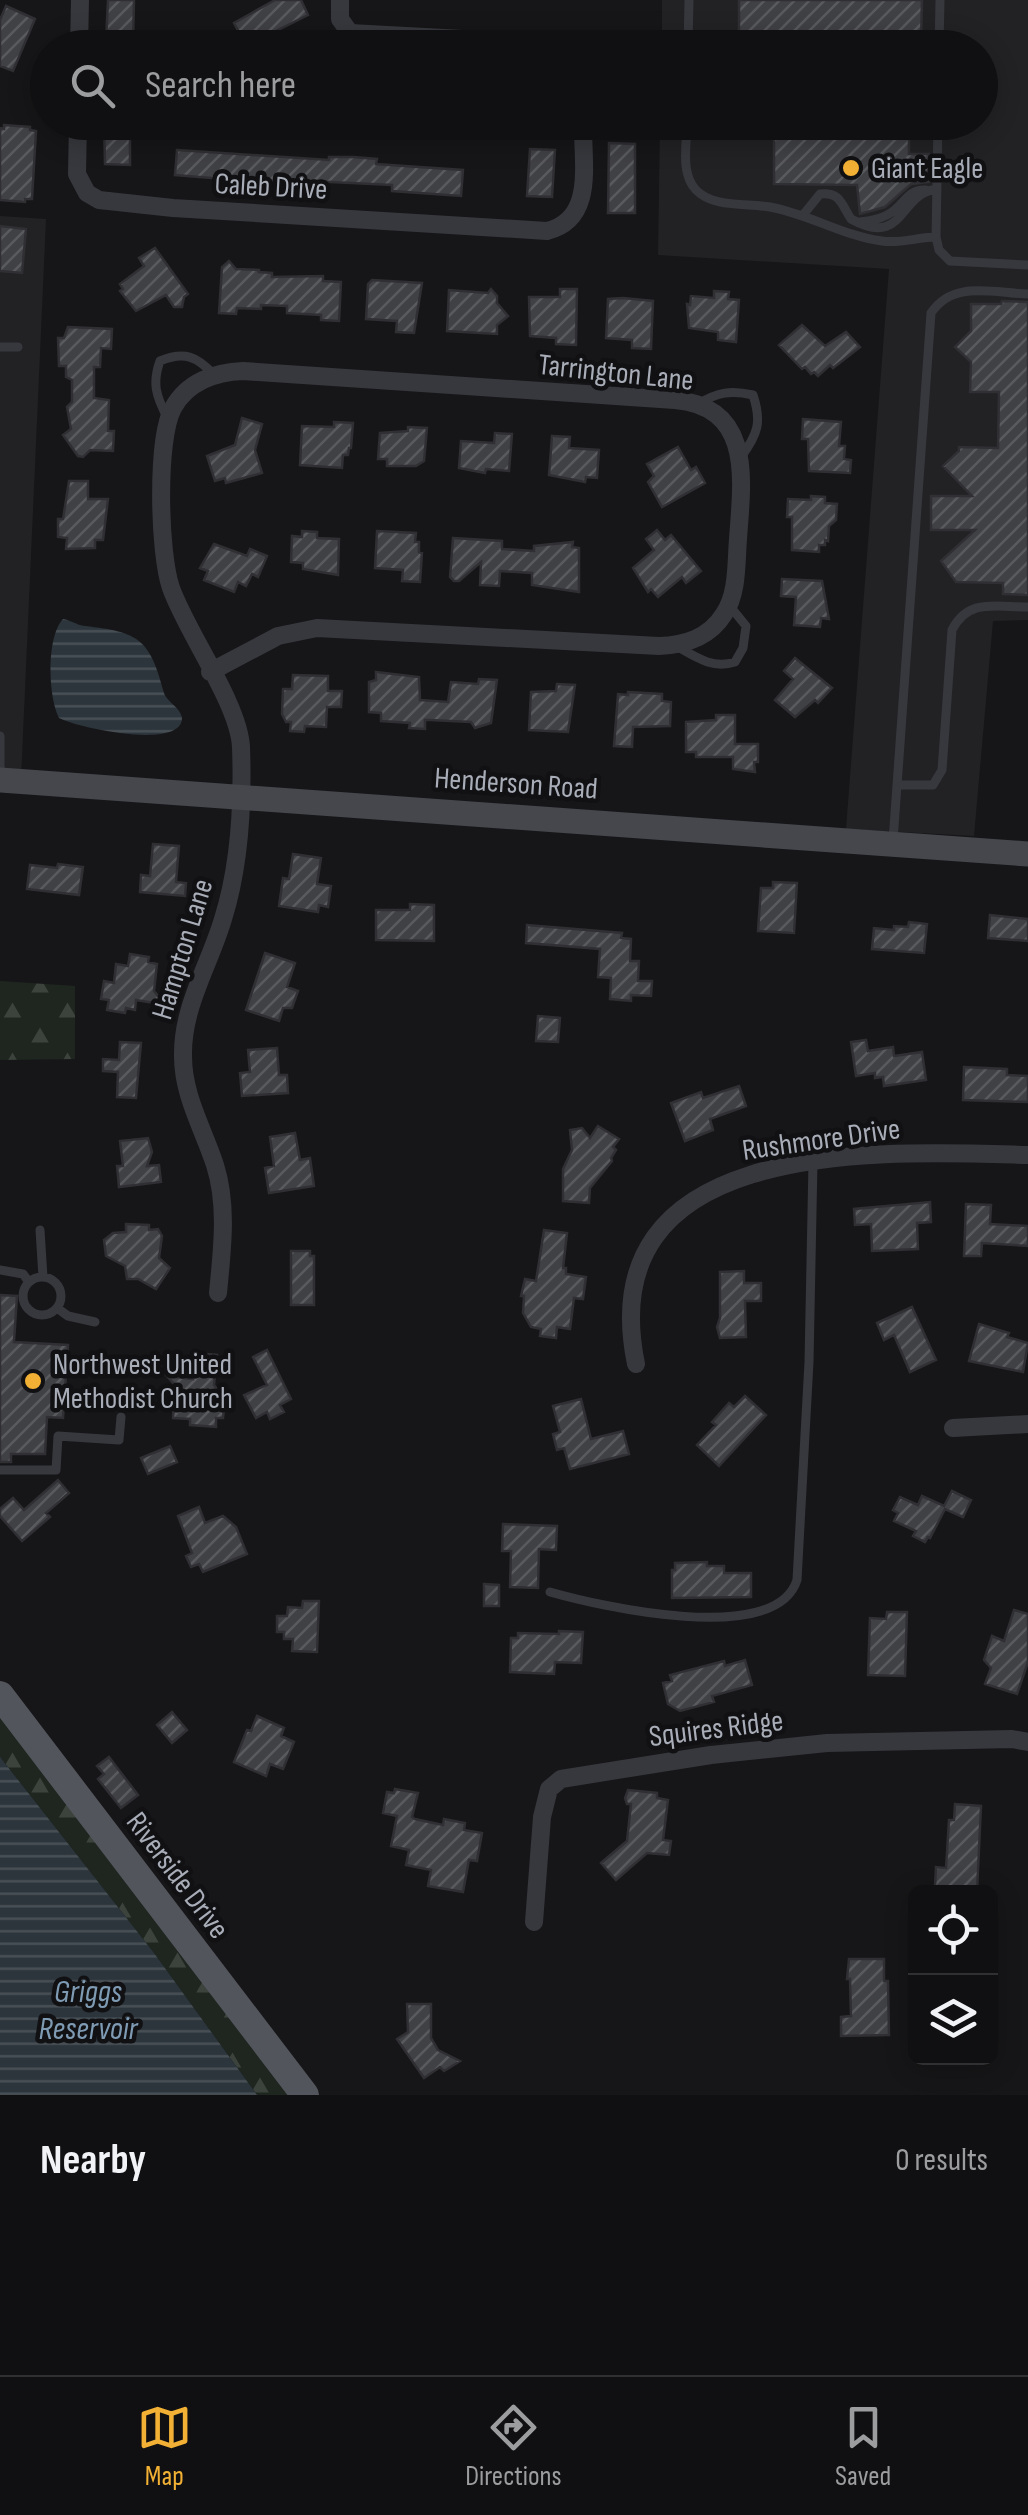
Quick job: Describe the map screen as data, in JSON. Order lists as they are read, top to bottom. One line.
{"streets":{"main road":["Henderson Road","Riverside Drive"],"street":["Caleb Drive","Tarrington Lane","Hampton Lane","Rushmore Drive","Squires Ridge"]},"crossings":[["Henderson Road","Hampton Lane"]],"water":["Griggs Reservoir"],"places":["Giant Eagle","Northwest United Methodist Church"],"page":{"search":"Search here","heading":["Nearby","0 results"],"nav":["Map","Directions","Saved"]}}
